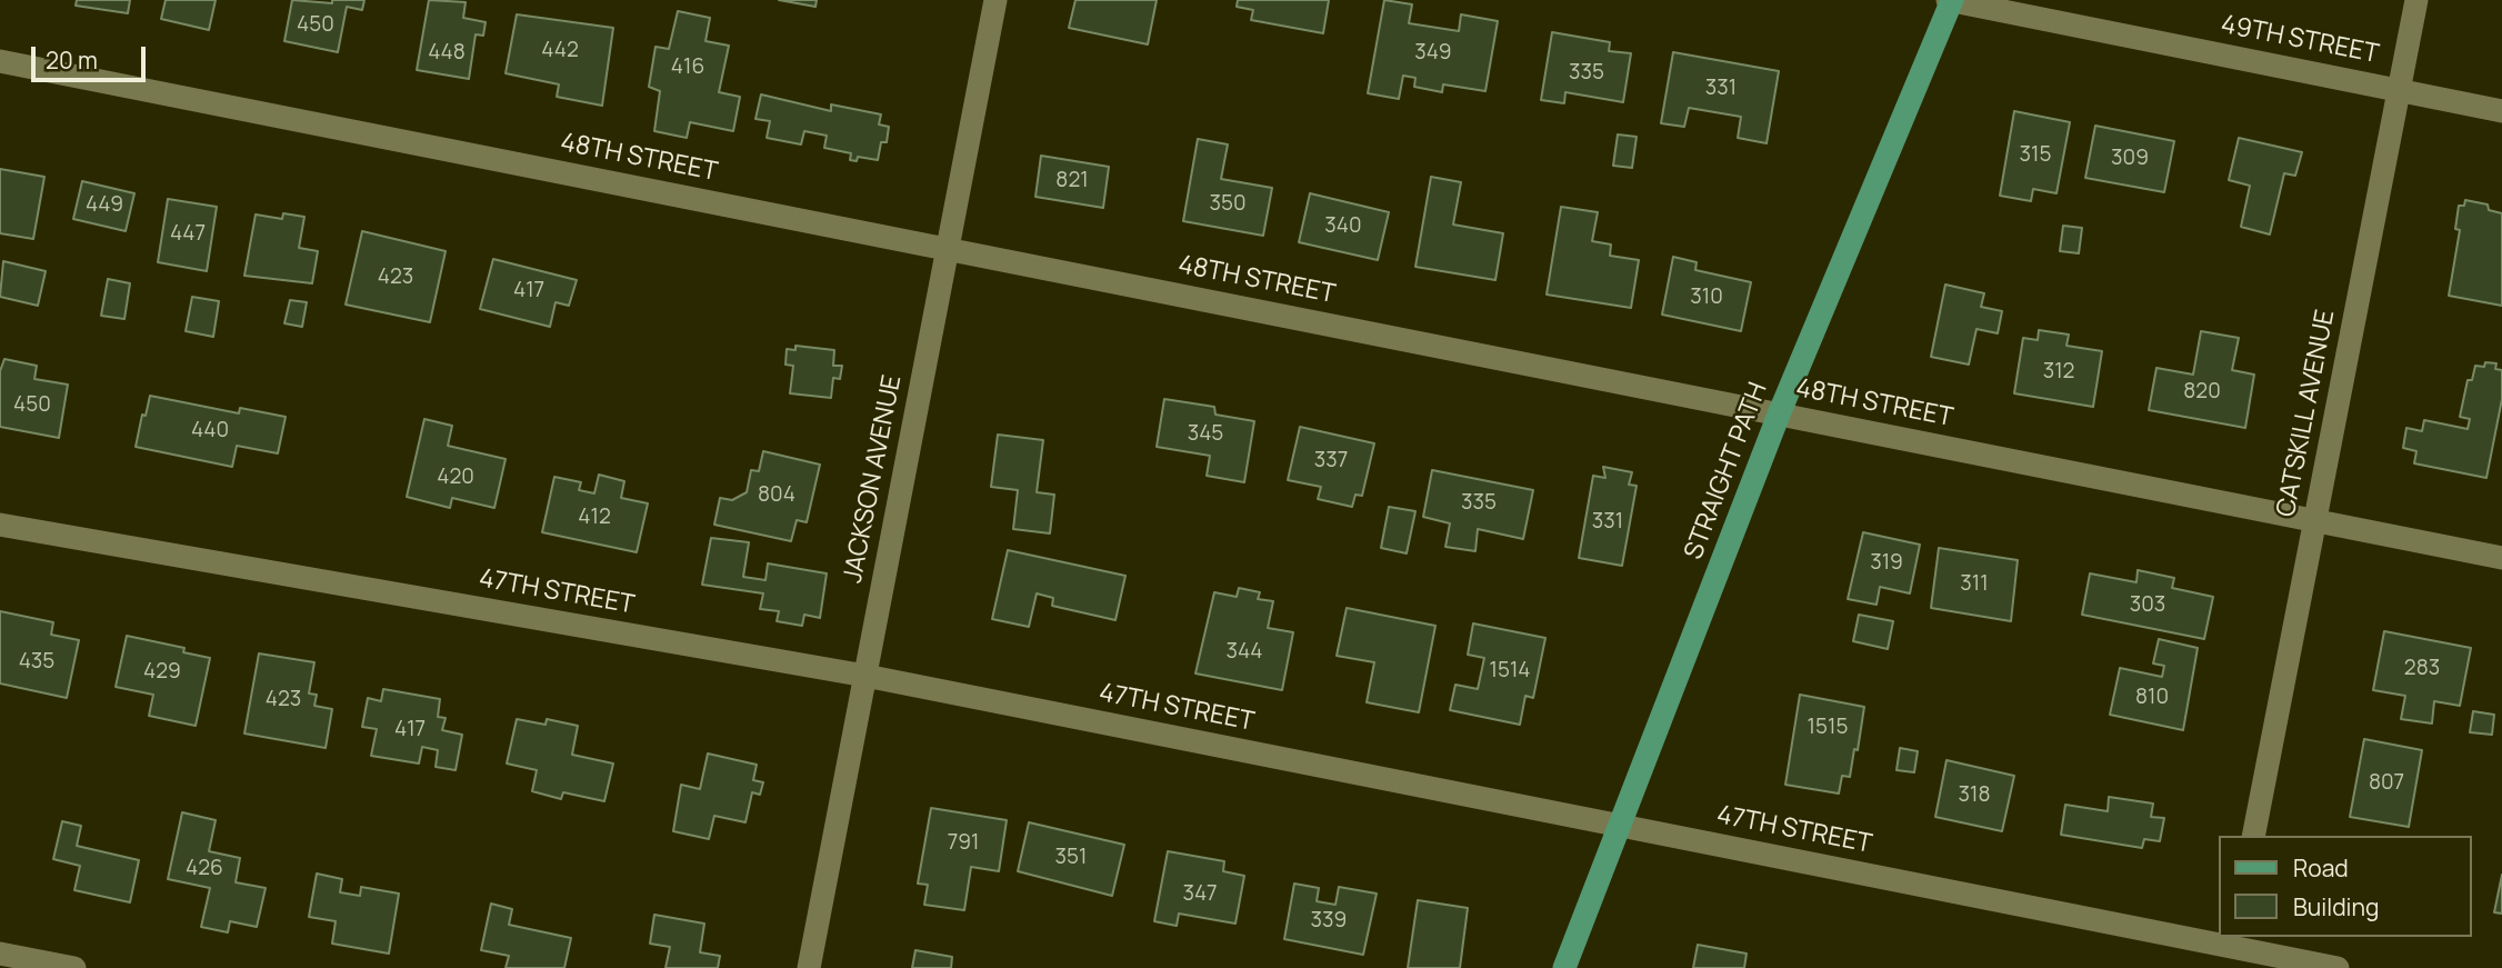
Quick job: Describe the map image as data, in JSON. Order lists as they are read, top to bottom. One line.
{"streets":{"main road":["STRAIGHT PATH"],"street":["49TH STREET","48TH STREET","CATSKILL AVENUE","JACKSON AVENUE","47TH STREET"]},"crossings":[["49TH STREET","CATSKILL AVENUE"],["49TH STREET","STRAIGHT PATH"],["48TH STREET","CATSKILL AVENUE"],["48TH STREET","STRAIGHT PATH"],["48TH STREET","JACKSON AVENUE"],["STRAIGHT PATH","47TH STREET"],["JACKSON AVENUE","47TH STREET"]],"house_numbers":["450","442","448","349","416","335","331","315","309","821","350","449","340","447","423","417","310","312","820","450","440","345","337","420","804","335","412","331","319","311","303","344","435","283","1514","429","810","423","1515","417","807","318","791","351","426","347","339"],"legend":["Road","Building"],"scale_bar":"20 m"}
